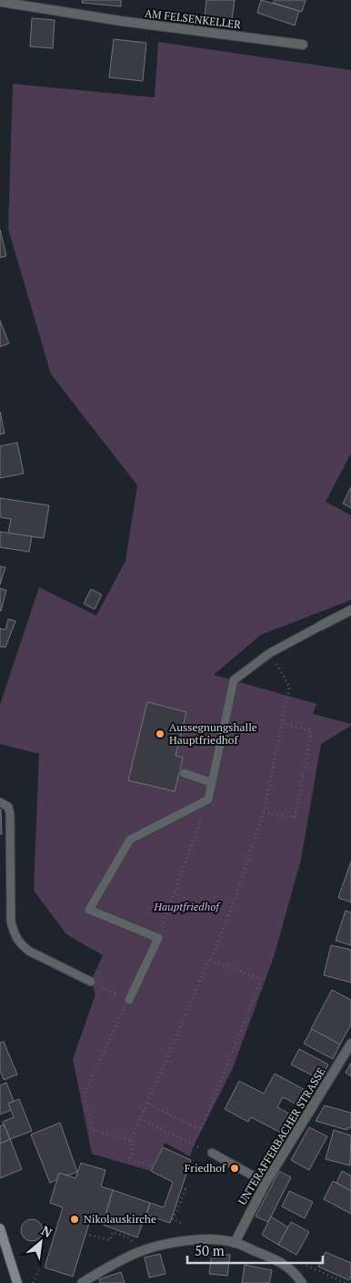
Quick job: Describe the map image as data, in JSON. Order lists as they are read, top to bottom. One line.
{"streets":{"street":["AM FELSENKELLER","UNTERAFFERBACHER STRASSE"]},"parks":["Hauptfriedhof"],"places":["Aussegnungshalle Hauptfriedhof","Friedhof","Nikolauskirche"],"scale_bar":"50 m","north":"top right"}
